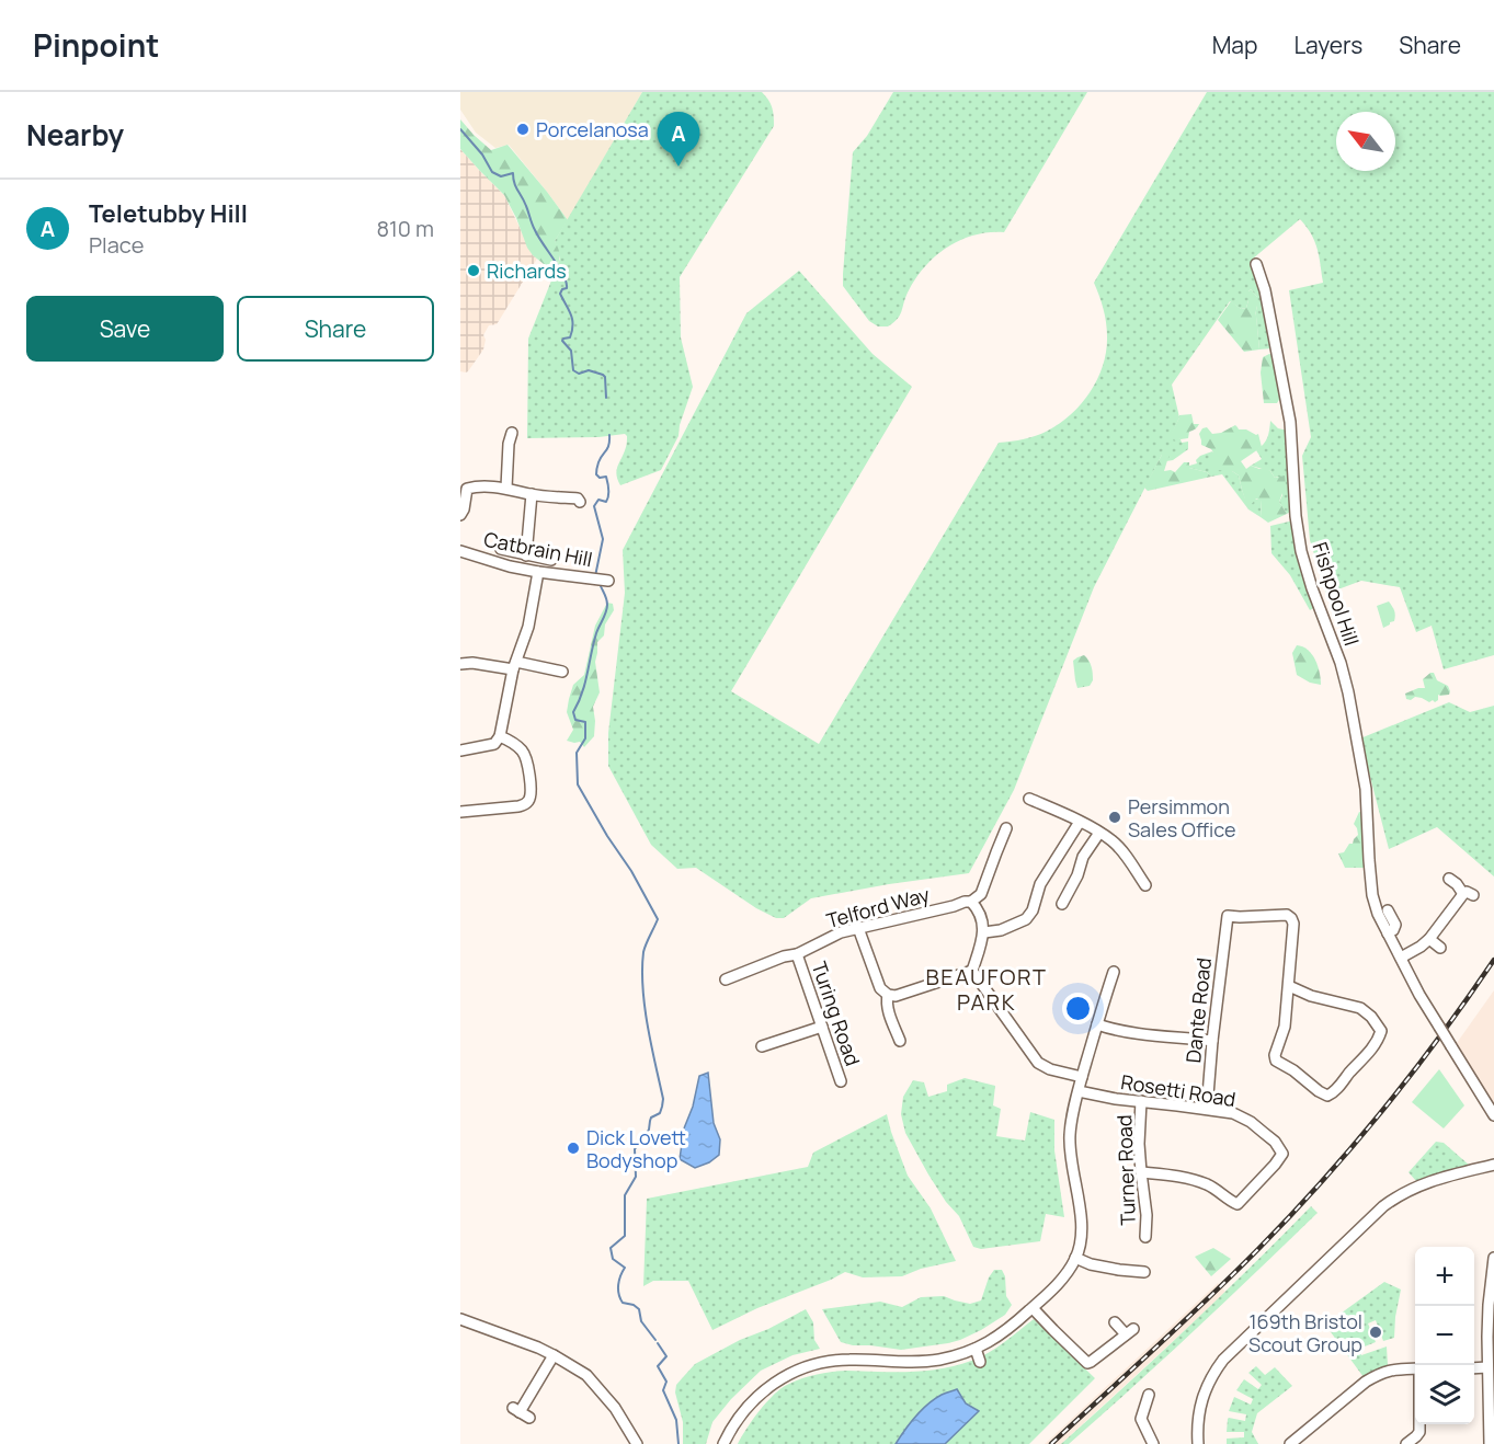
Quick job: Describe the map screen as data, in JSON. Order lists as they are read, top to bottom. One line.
{"streets":{"street":["Catbrain Hill","Fishpool Hill","Telford Way","Dante Road","Turing Road","Rosetti Road","Turner Road"]},"crossings":[["Telford Way","Turing Road"],["Dante Road","Rosetti Road"],["Rosetti Road","Turner Road"]],"districts":["BEAUFORT PARK"],"places":["Porcelanosa","Richards","Persimmon Sales Office","Dick Lovett Bodyshop","169th Bristol Scout Group"],"north":"top left","page":{"header":"Pinpoint","nav":["Map","Layers","Share"],"heading":"Nearby","pins":"A","list":[{"mark":"A","name":"Teletubby Hill","note":"Place","value":"810 m"}],"buttons":["Save","Share"],"map_buttons":["+","−"]}}
